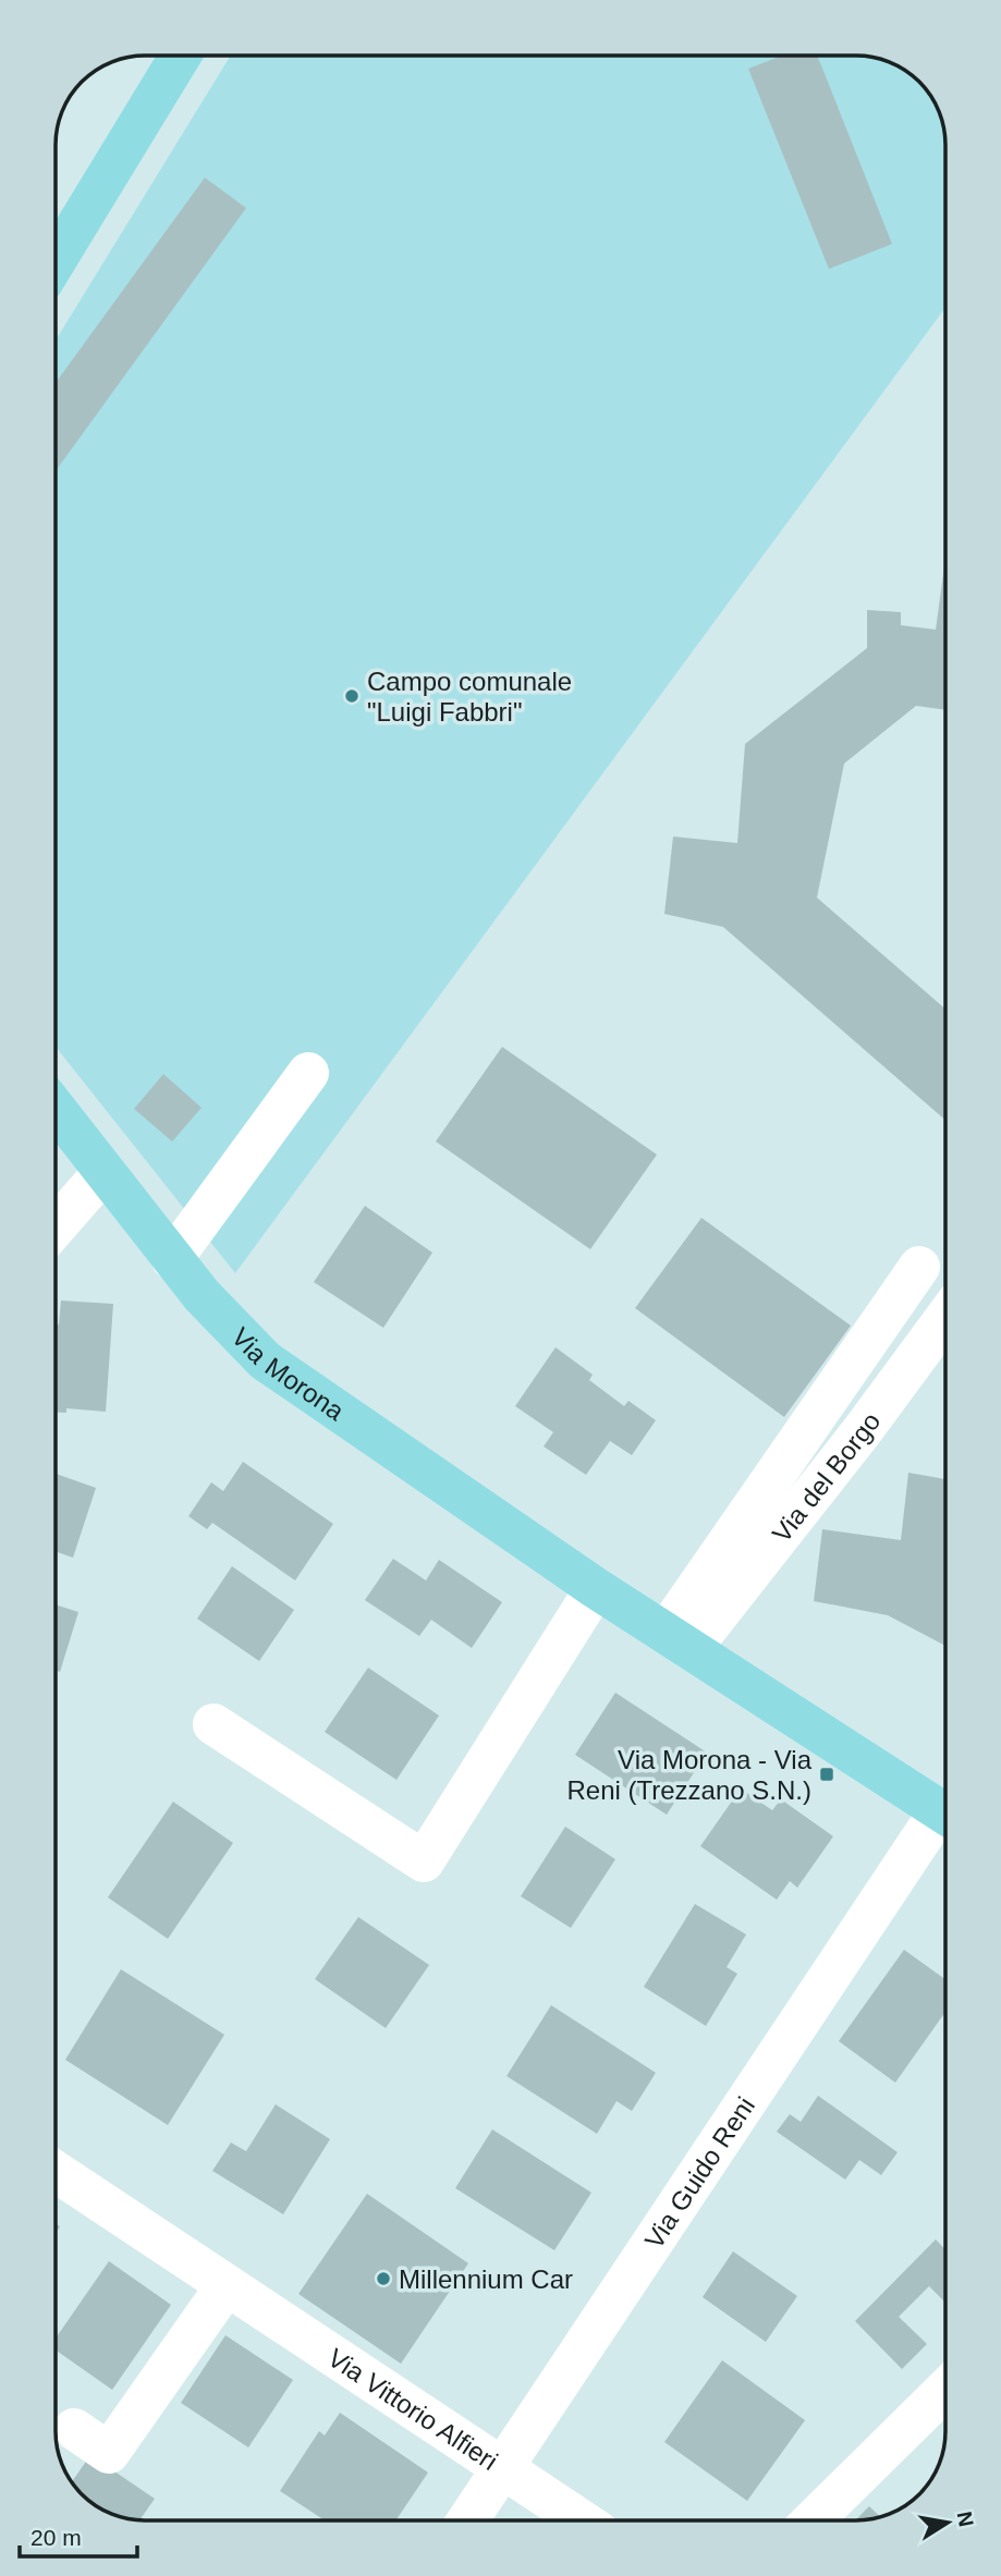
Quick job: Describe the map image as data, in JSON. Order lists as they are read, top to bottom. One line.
{"streets":{"main road":["Via Morona"],"street":["Via del Borgo","Via Guido Reni","Via Vittorio Alfieri"]},"crossings":[["Via Morona","Via del Borgo"],["Via Guido Reni","Via Vittorio Alfieri"]],"places":{"other":["Campo comunale \"Luigi Fabbri\"","Millennium Car"],"transit":["Via Morona - Via Reni (Trezzano S.N.)"]},"scale_bar":"20 m","north":"right"}
